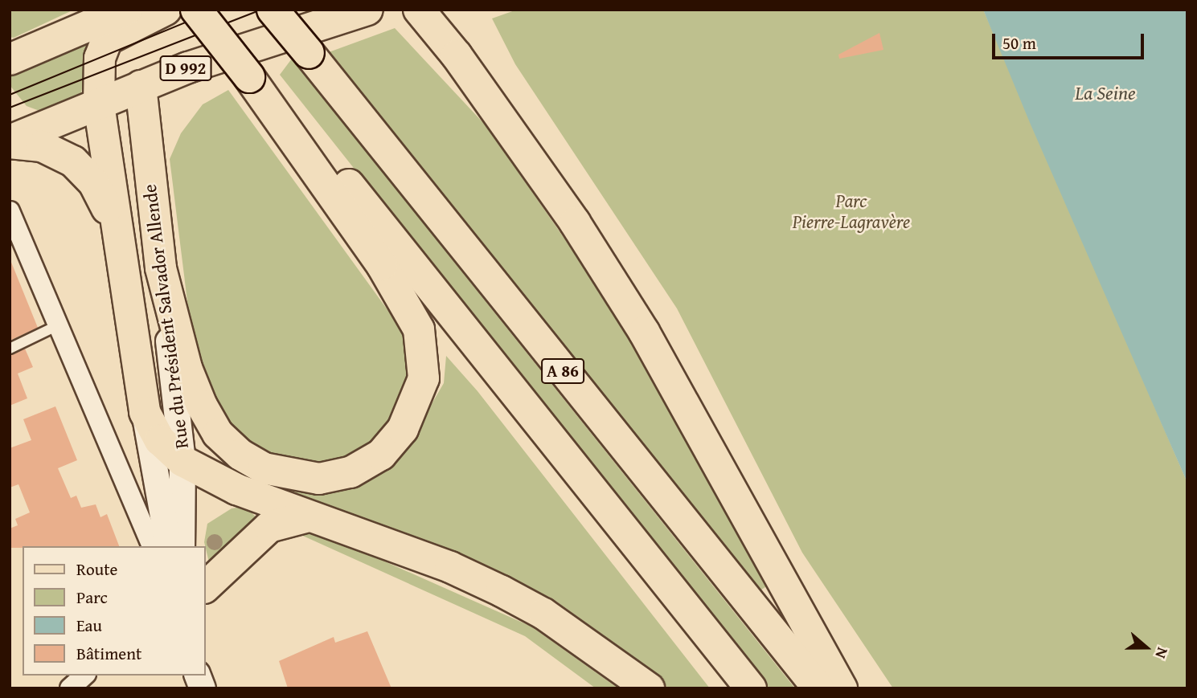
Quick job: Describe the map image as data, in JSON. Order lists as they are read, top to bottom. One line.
{"streets":{"main road":["D 992","Rue du Président Salvador Allende","A 86"]},"crossings":[["D 992","Rue du Président Salvador Allende"]],"water":["La Seine"],"parks":["Parc Pierre-Lagravère"],"legend":["Route","Parc","Eau","Bâtiment"],"scale_bar":"50 m","north":"right"}
